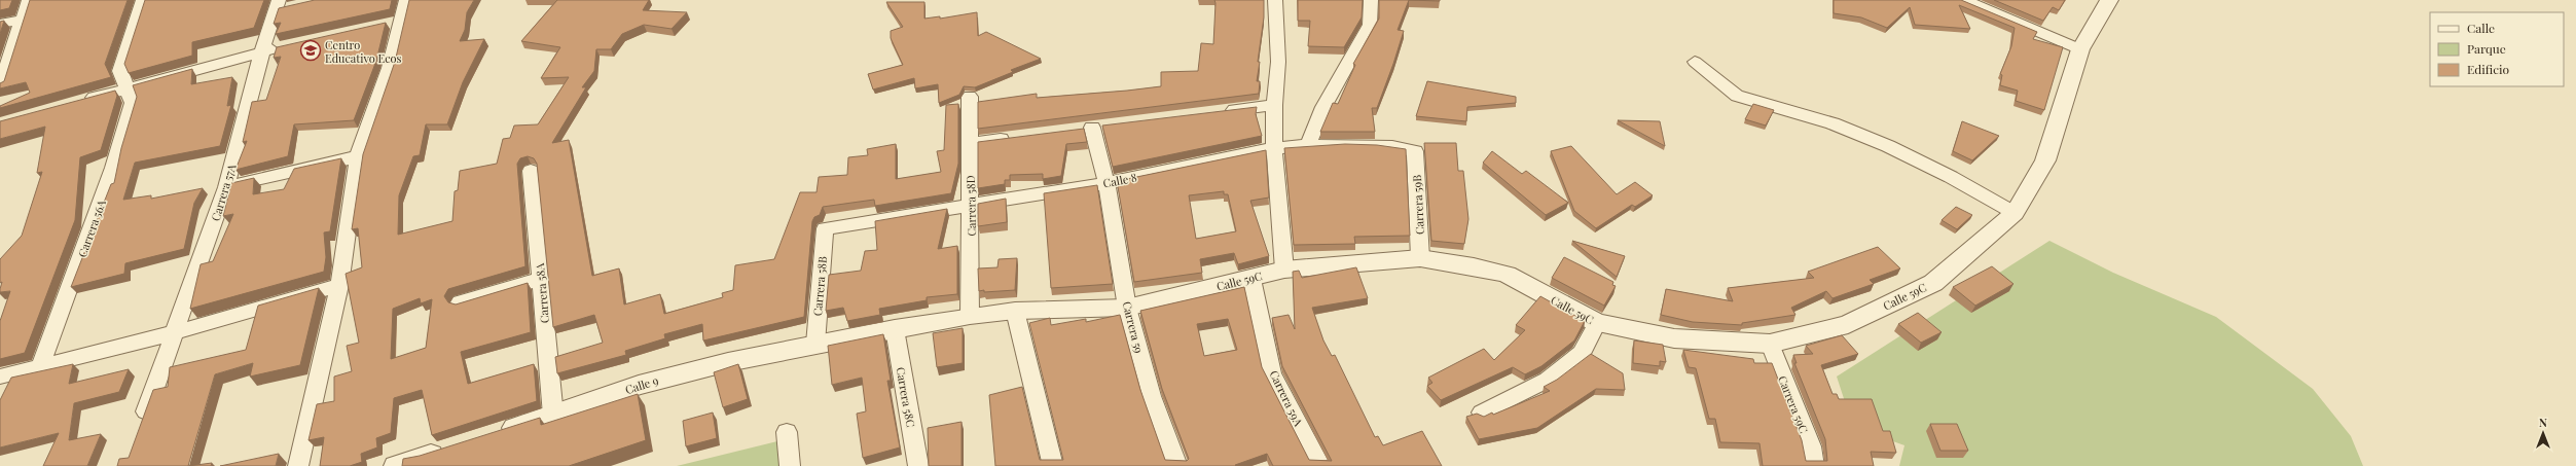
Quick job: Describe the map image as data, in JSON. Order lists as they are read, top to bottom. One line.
{"streets":{"street":["Calle 8","Carrera 57A","Carrera 59B","Carrera 58D","Carrera 56A","Calle 59C","Carrera 58B","Carrera 58A","Carrera 59","Calle 9","Carrera 58C","Carrera 59A","Carrera 59C"]},"crossings":[["Calle 8","Carrera 59B"],["Calle 8","Carrera 58D"],["Calle 8","Carrera 58B"],["Calle 8","Carrera 59"],["Carrera 59B","Calle 59C"],["Carrera 58D","Calle 59C"],["Calle 59C","Carrera 59"],["Calle 59C","Calle 9"],["Calle 59C","Carrera 58C"],["Calle 59C","Carrera 59A"],["Calle 59C","Carrera 59C"],["Carrera 58B","Calle 9"],["Carrera 58A","Calle 9"],["Calle 9","Carrera 58C"]],"places":{"school or university":["Centro Educativo Ecos"]},"legend":["Calle","Parque","Edificio"],"north":"top"}
